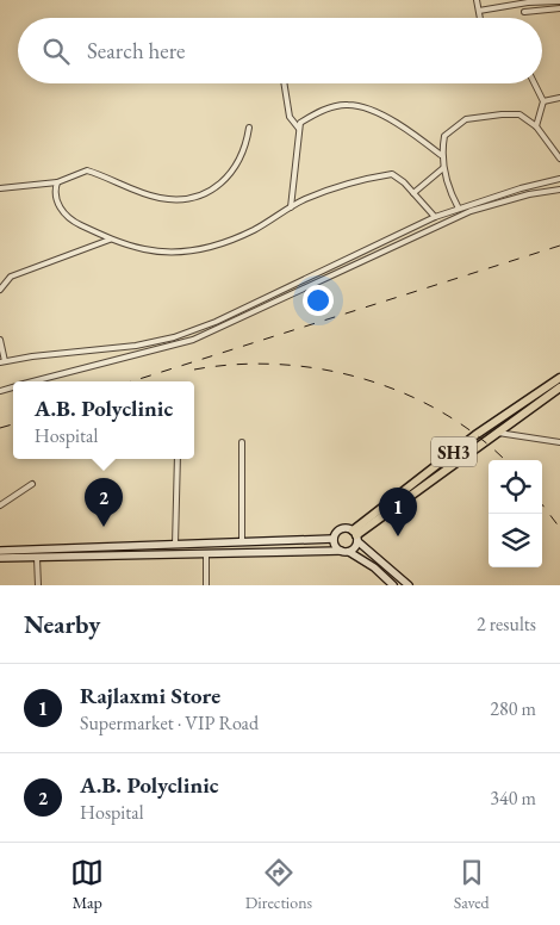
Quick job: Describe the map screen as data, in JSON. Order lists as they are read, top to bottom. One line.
{"streets":{"main road":["SH3"]},"page":{"search":"Search here","popup":["A.B. Polyclinic","Hospital"],"pins":["2","1"],"heading":["Nearby","2 results"],"list":[{"mark":"1","name":"Rajlaxmi Store","note":"Supermarket · VIP Road","value":"280 m"},{"mark":"2","name":"A.B. Polyclinic","note":"Hospital","value":"340 m"}],"nav":["Map","Directions","Saved"]}}
